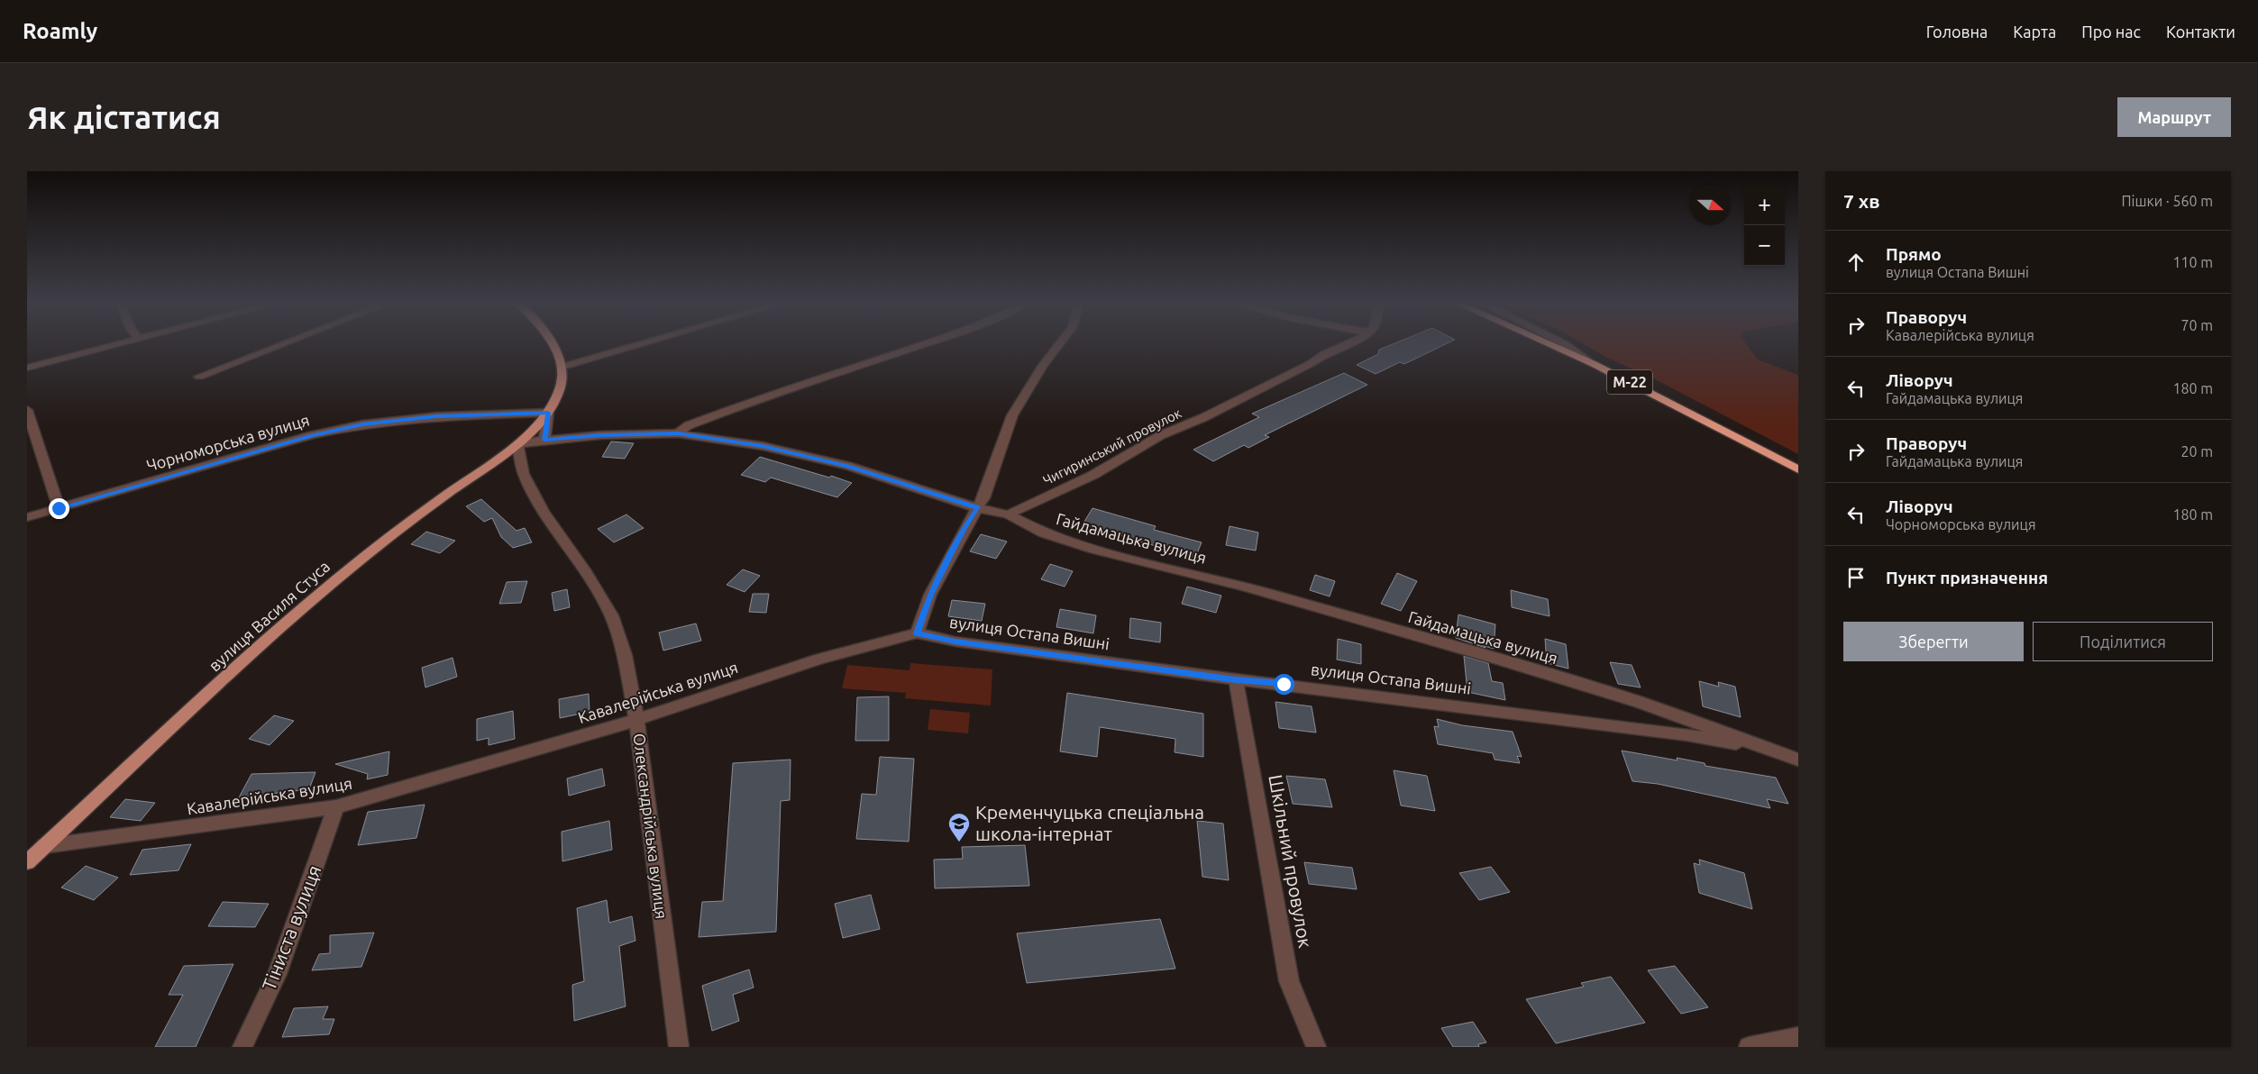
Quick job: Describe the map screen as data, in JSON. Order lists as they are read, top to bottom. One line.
{"streets":{"highway":["М-22"],"main road":["вулиця Василя Стуса"],"street":["Чорноморська вулиця","Чигиринський провулок","Гайдамацька вулиця","вулиця Остапа Вишні","Кавалерійська вулиця","Олександрійська вулиця","Шкільний провулок","Тіниста вулиця"]},"crossings":[["Чорноморська вулиця","вулиця Василя Стуса"],["Чигиринський провулок","Гайдамацька вулиця"],["Гайдамацька вулиця","вулиця Василя Стуса"],["Гайдамацька вулиця","вулиця Остапа Вишні"],["Гайдамацька вулиця","Олександрійська вулиця"],["вулиця Василя Стуса","Кавалерійська вулиця"],["вулиця Василя Стуса","Олександрійська вулиця"],["вулиця Остапа Вишні","Кавалерійська вулиця"],["вулиця Остапа Вишні","Шкільний провулок"],["Кавалерійська вулиця","Олександрійська вулиця"],["Кавалерійська вулиця","Тіниста вулиця"]],"places":{"school or university":["Кременчуцька спеціальна школа-інтернат"]},"north":"right","page":{"header":"Roamly","nav":["Головна","Карта","Про нас","Контакти"],"buttons":["Маршрут",["Зберегти","Поділитися"]],"title":"Як дістатися","heading":["7 хв","Пішки · 560 m"],"map_buttons":["+","−"],"list":[["Прямо","вулиця Остапа Вишні","110 m"],["Праворуч","Кавалерійська вулиця","70 m"],["Ліворуч","Гайдамацька вулиця","180 m"],["Праворуч","Гайдамацька вулиця","20 m"],["Ліворуч","Чорноморська вулиця","180 m"],"Пункт призначення"]}}
